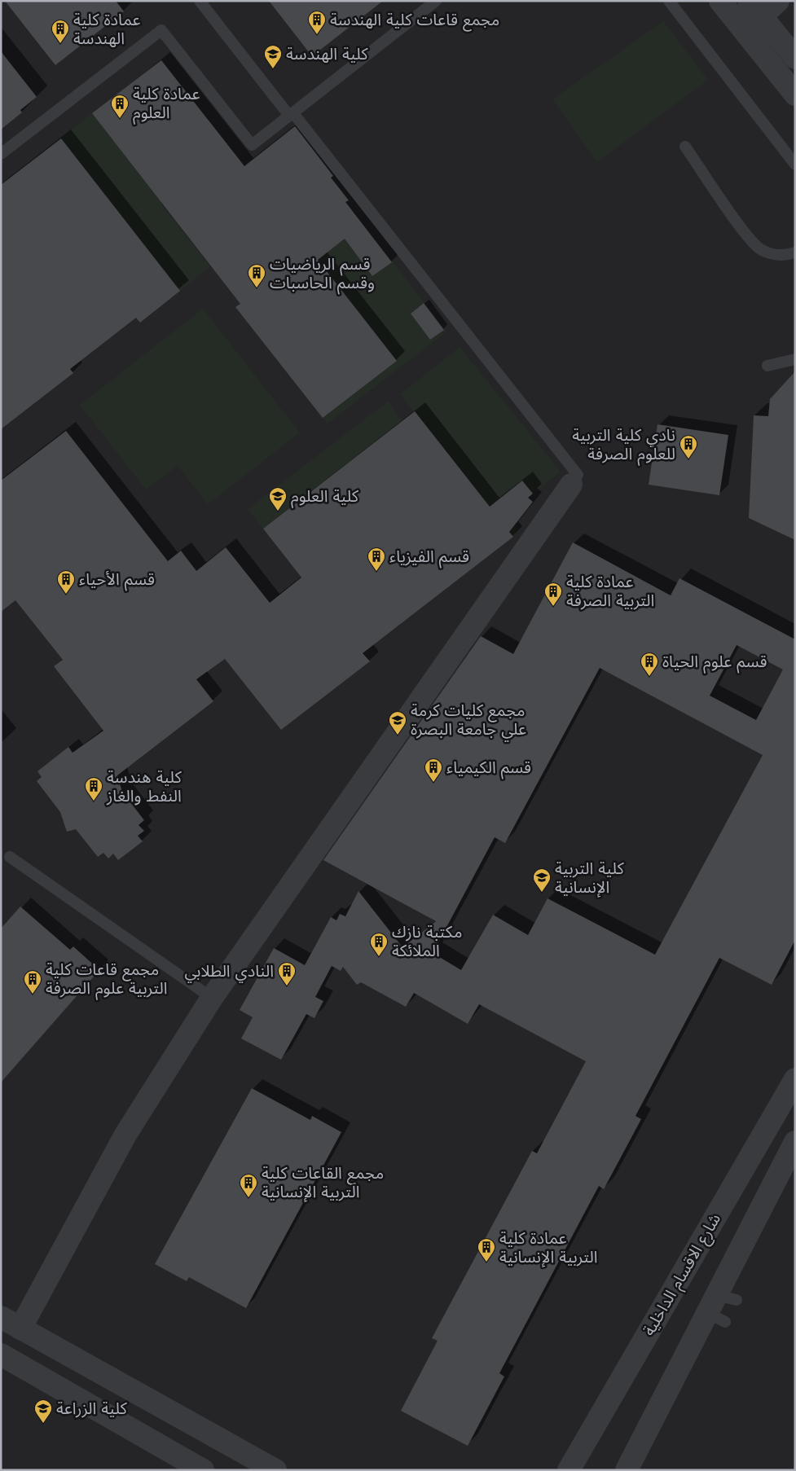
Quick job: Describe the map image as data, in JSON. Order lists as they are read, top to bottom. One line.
{"streets":{"street":["شارع الاقسام الداخلية"]},"places":{"building":["مجمع قاعات كلية الهندسة","عمادة كلية الهندسة","عمادة كلية العلوم","قسم الرياضيات وقسم الحاسبات","نادي كلية التربية للعلوم الصرفة","قسم الفيزياء","قسم الأحياء","عمادة كلية التربية الصرفة","قسم علوم الحياة","قسم الكيمياء","كلية هندسة النفط والغاز","مكتبة نازك الملائكة","النادي الطلابي","مجمع قاعات كلية التربية علوم الصرفة","مجمع القاعات كلية التربية الإنسانية","عمادة كلية التربية الإنسانية"],"school or university":["كلية الهندسة","كلية العلوم","مجمع كليات كرمة علي جامعة البصرة","كلية التربية الإنسانية","كلية الزراعة"]}}
